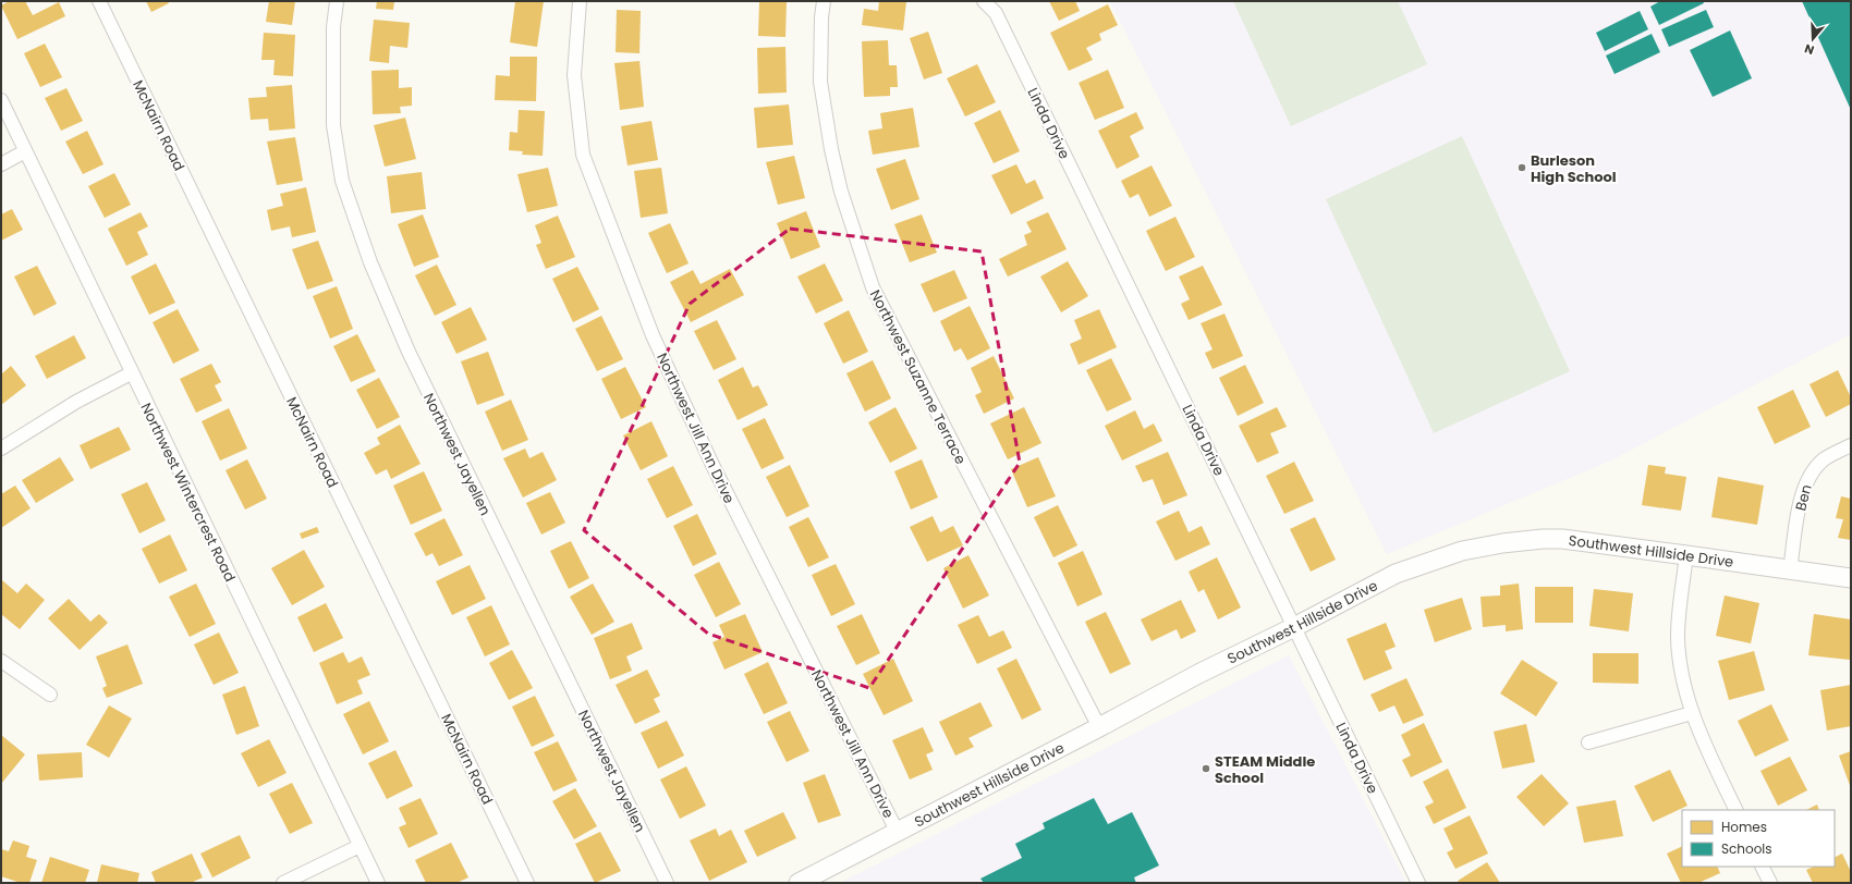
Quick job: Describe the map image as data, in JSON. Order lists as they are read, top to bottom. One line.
{"streets":{"street":["Linda Drive","McNairn Road","Northwest Suzanne Terrace","Northwest Jill Ann Drive","Northwest Jayellen","Northwest Wintercrest Road","Ben","Southwest Hillside Drive"]},"crossings":[["Linda Drive","Southwest Hillside Drive"],["Northwest Suzanne Terrace","Southwest Hillside Drive"],["Northwest Jill Ann Drive","Southwest Hillside Drive"],["Ben","Southwest Hillside Drive"]],"places":["Burleson High School","STEAM Middle School"],"legend":["Homes","Schools"],"north":"bottom"}
